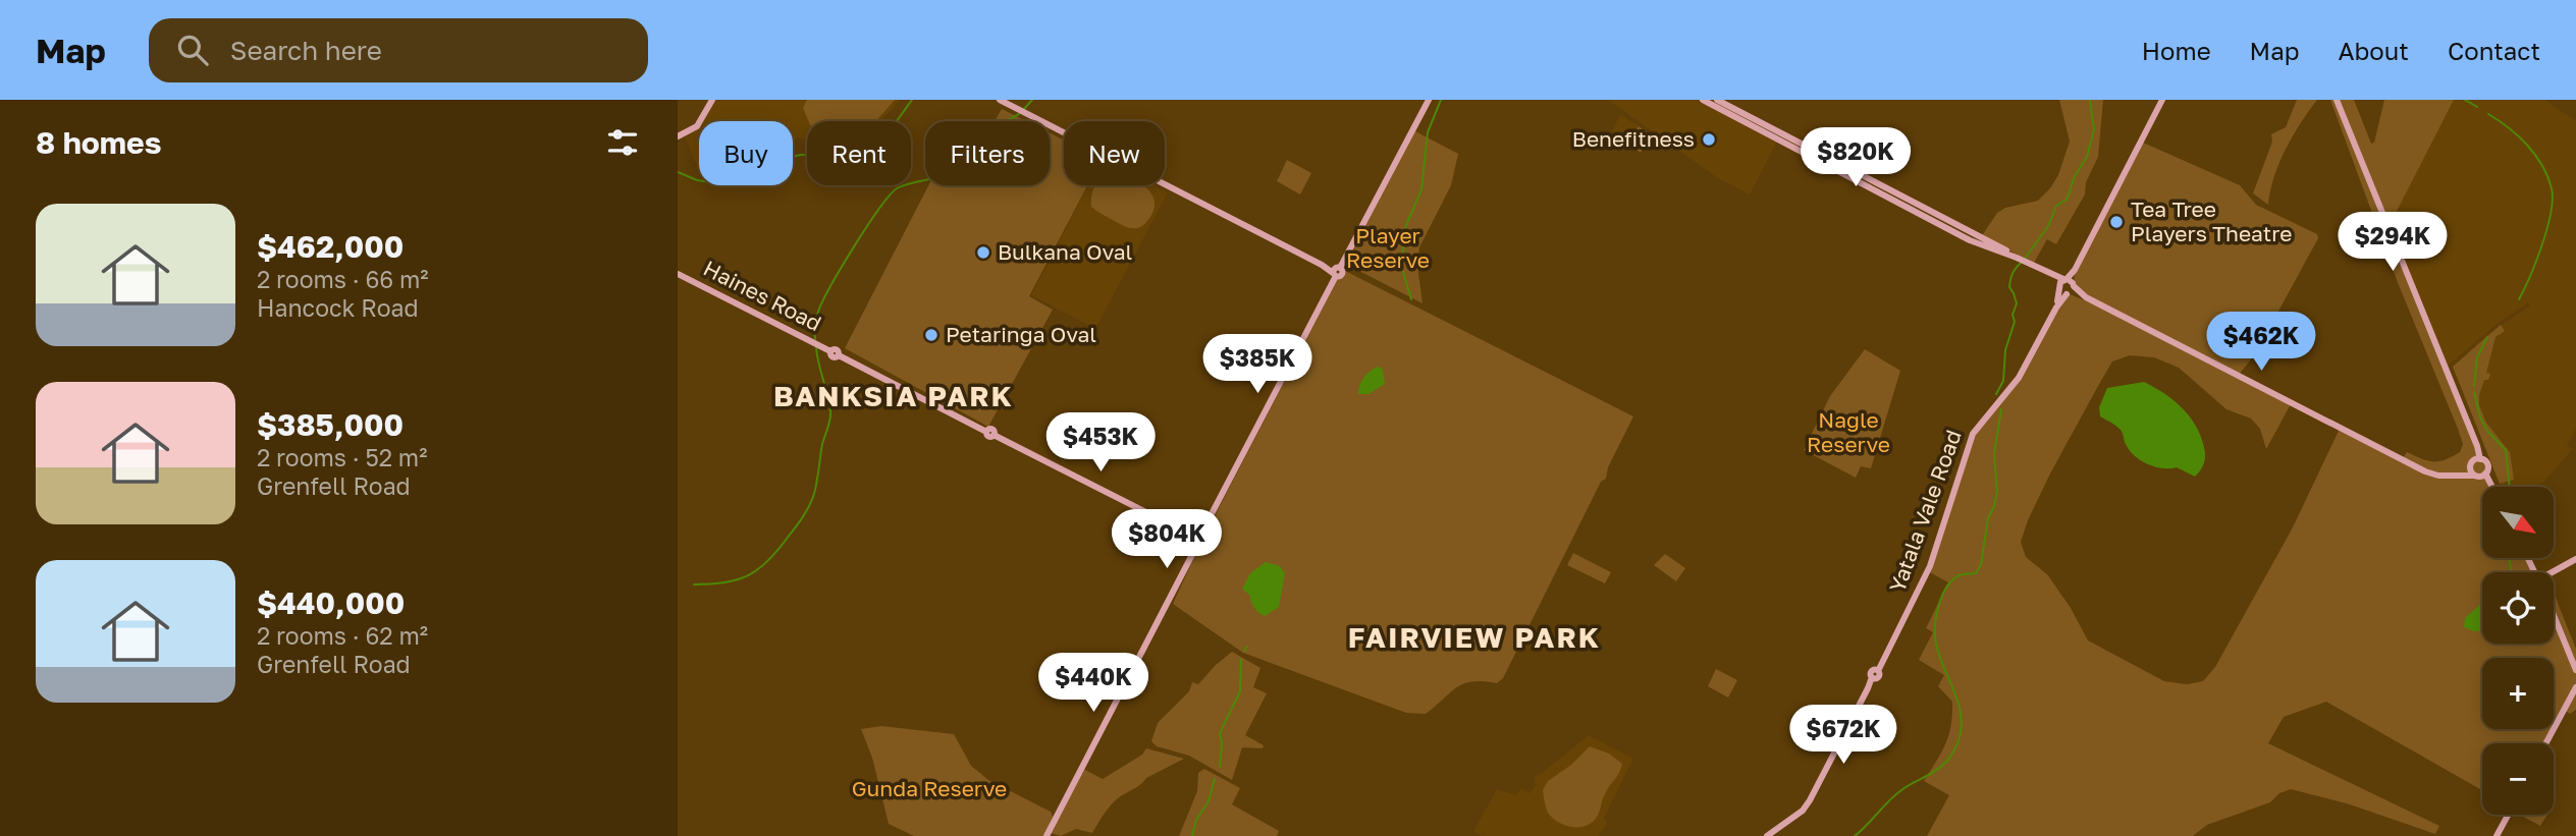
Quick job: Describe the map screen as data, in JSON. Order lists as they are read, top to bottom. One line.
{"streets":{"main road":["Haines Road","Yatala Vale Road"]},"districts":["BANKSIA PARK","FAIRVIEW PARK"],"parks":["Player Reserve","Nagle Reserve","Gunda Reserve"],"places":["Benefitness","Tea Tree Players Theatre","Bulkana Oval","Petaringa Oval"],"north":"bottom right","page":{"header":"Map","search":"Search here","nav":["Home","Map","About","Contact"],"heading":"8 homes","chip":["Buy","Rent","Filters","New"],"price":["$820K","$294K","$462K","$385K","$453K","$804K","$440K","$672K"],"list":[{"name":"$462,000","note":"2 rooms · 66 m² · Hancock Road"},{"name":"$385,000","note":"2 rooms · 52 m² · Grenfell Road"},{"name":"$440,000","note":"2 rooms · 62 m² · Grenfell Road"}],"map_buttons":["+","−"]}}
